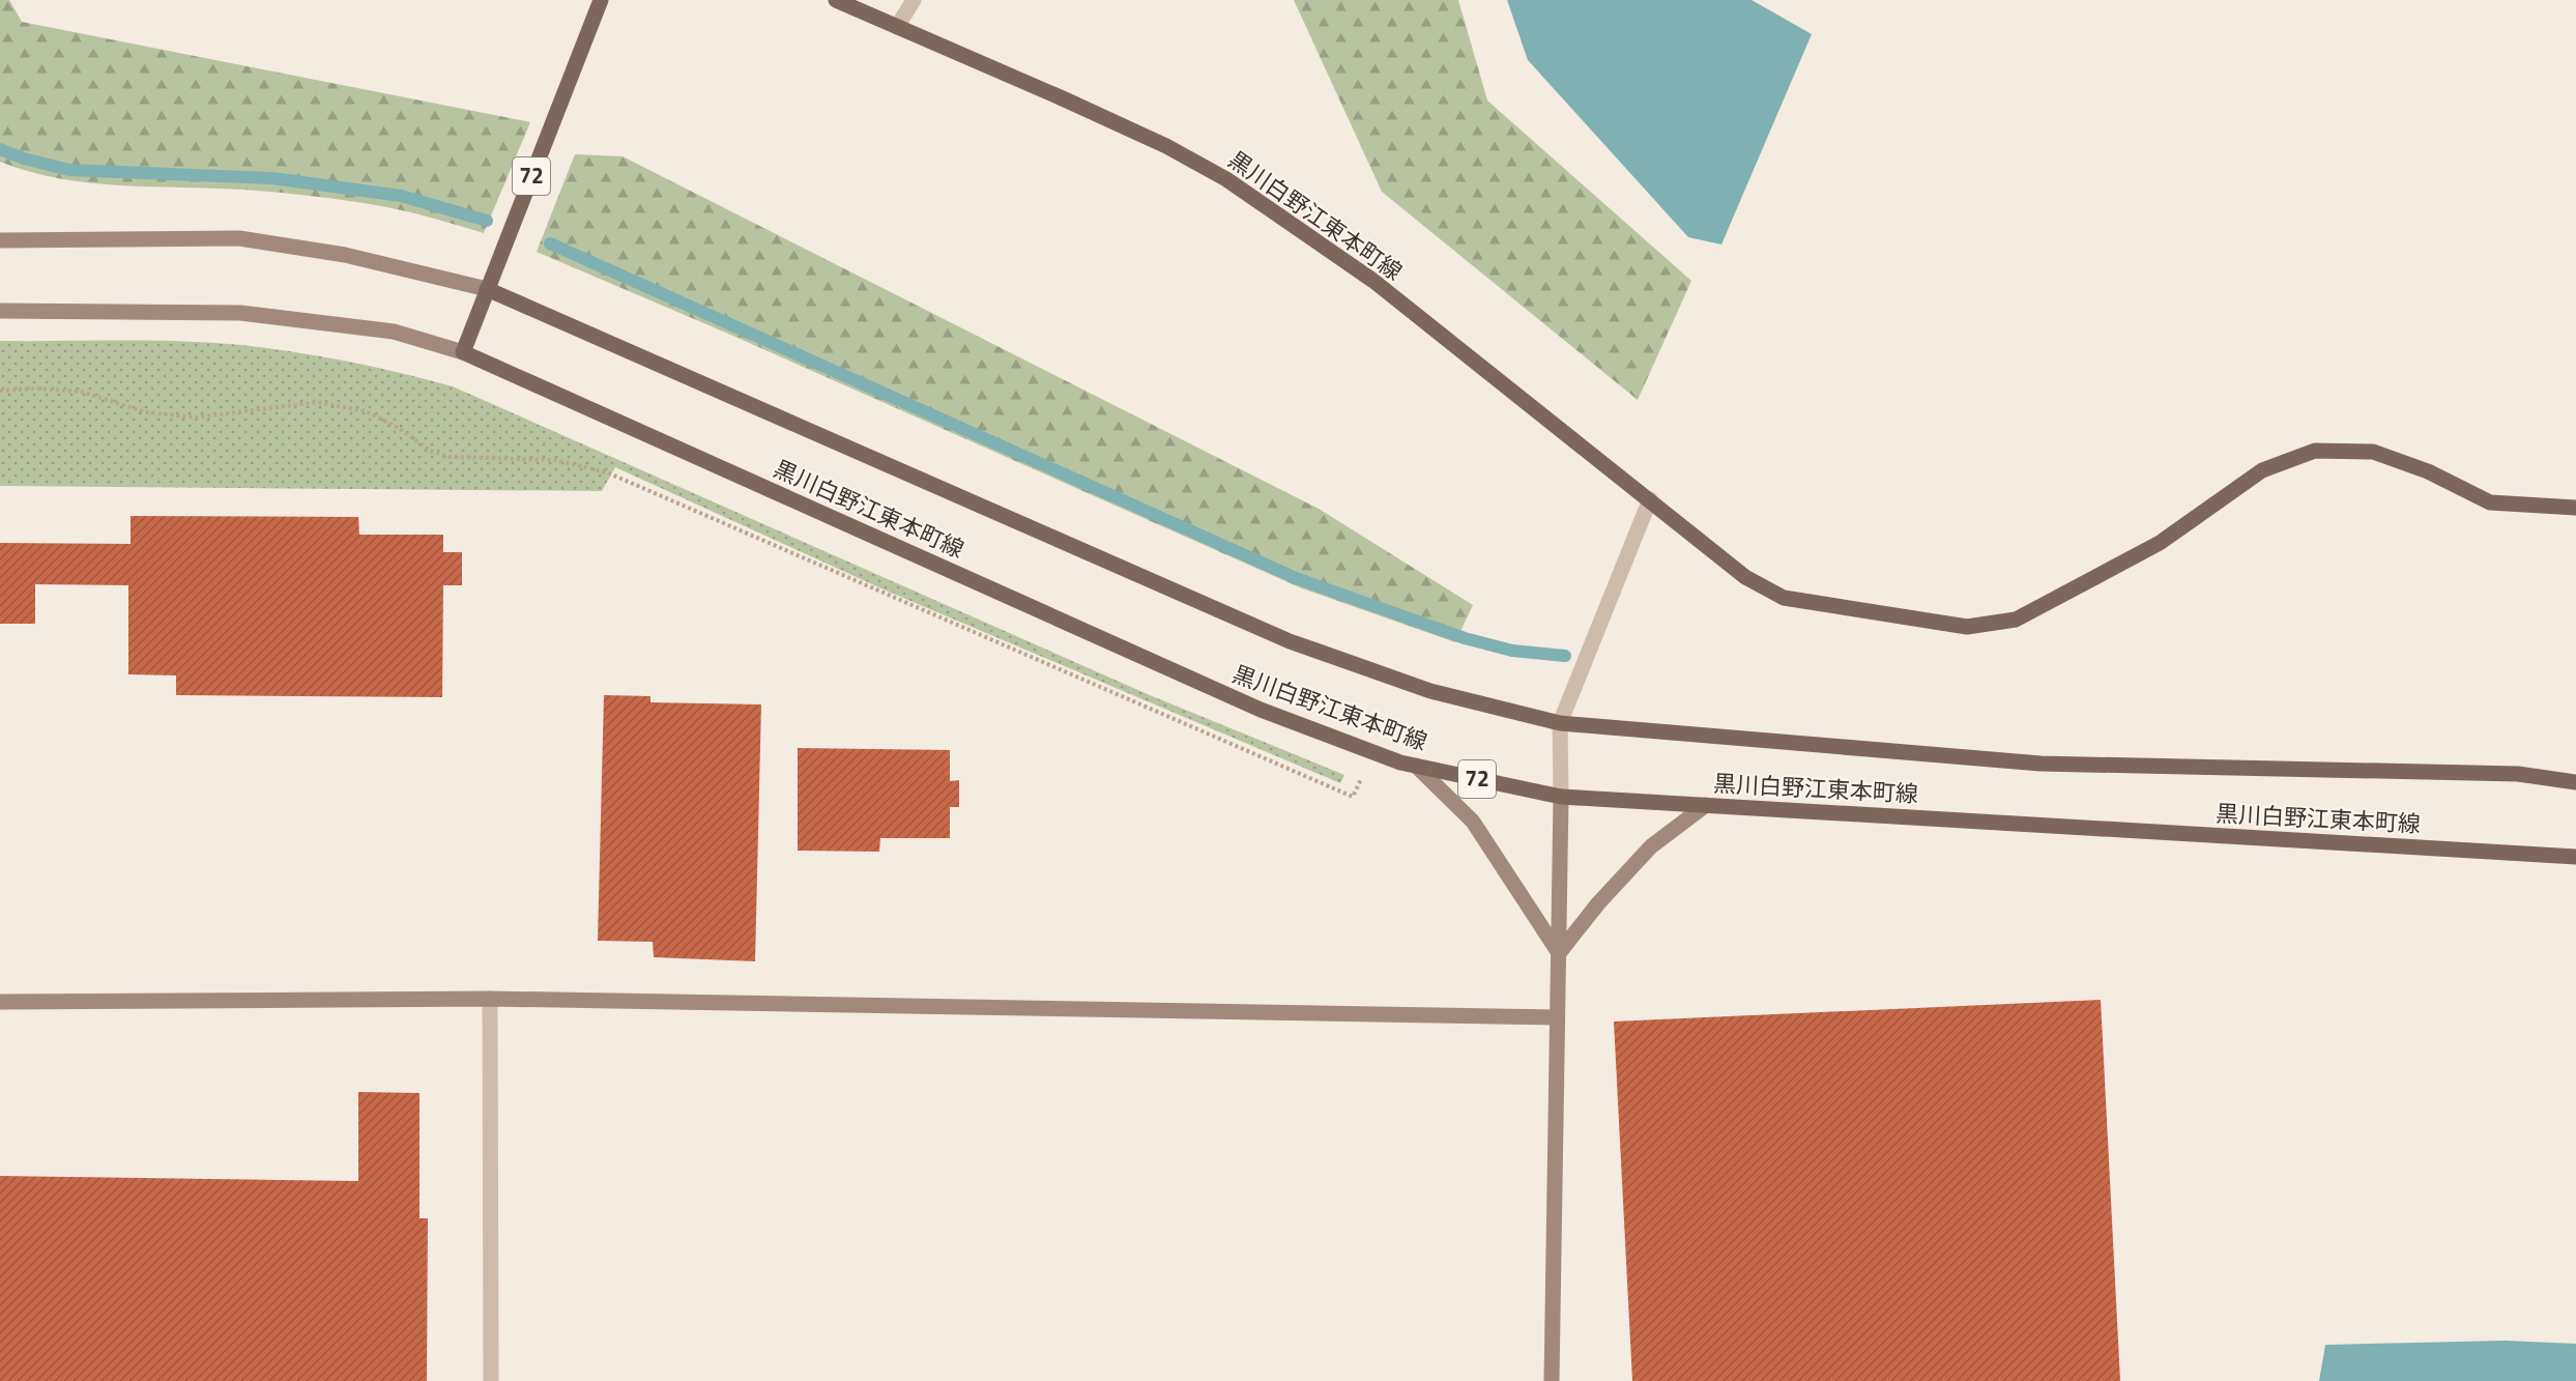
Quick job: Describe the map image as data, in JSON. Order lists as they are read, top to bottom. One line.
{"streets":{"main road":["72","黒川白野江東本町線"]},"crossings":[["72","黒川白野江東本町線"]]}
